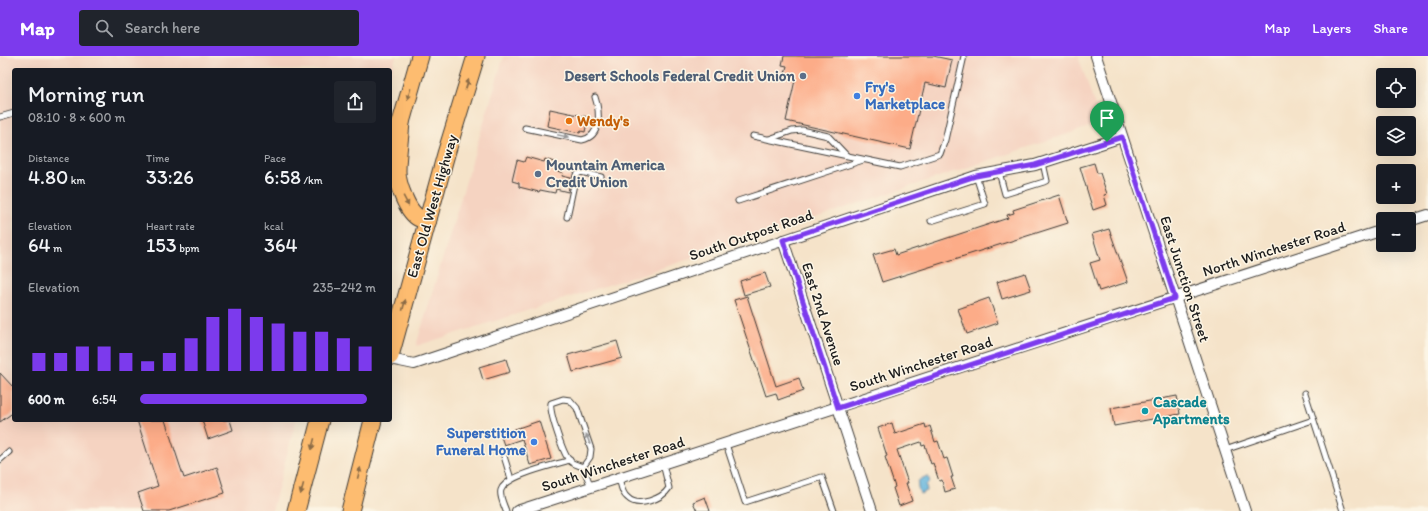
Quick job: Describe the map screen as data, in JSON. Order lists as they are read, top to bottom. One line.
{"streets":{"main road":["East Old West Highway"],"street":["South Outpost Road","North Winchester Road","East Junction Street","East 2nd Avenue","South Winchester Road"]},"crossings":[["South Outpost Road","East Junction Street"],["South Outpost Road","East 2nd Avenue"],["North Winchester Road","East Junction Street"],["North Winchester Road","South Winchester Road"],["East Junction Street","South Winchester Road"],["East 2nd Avenue","South Winchester Road"]],"places":["Desert Schools Federal Credit Union","Fry's Marketplace","Wendy's","Mountain America Credit Union","Cascade Apartments","Superstition Funeral Home"],"page":{"header":"Map","search":"Search here","nav":["Map","Layers","Share"],"map_buttons":["+","−"],"heading":["Morning run","08:10 · 8 × 600 m"],"stats":[["Distance","4.80 km"],["Time","33:26"],["Pace","6:58 /km"],["Elevation","64 m"],["Heart rate","153 bpm"],["kcal","364"]],"chart":["Elevation","235–242 m"],"list":[{"name":"600 m","note":"6:54"}]}}
